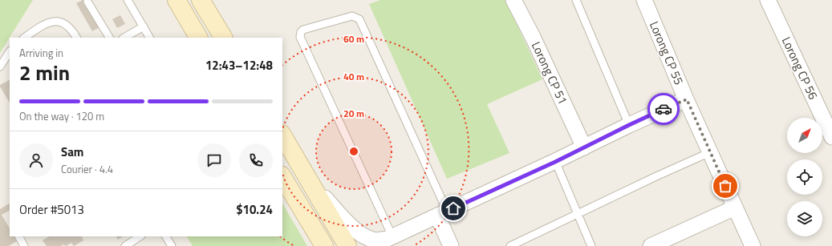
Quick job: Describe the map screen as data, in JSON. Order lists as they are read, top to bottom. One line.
{"streets":{"street":["Lorong CP 55","Lorong CP 56","Lorong CP 51"]},"north":"top right","page":{"heading":["2 min","Arriving in","12:43–12:48"],"panel":["Sam","Courier · 4.4","Order #5013","$10.24"],"bar":"On the way · 120 m"},"rings":["60 m","40 m","20 m"]}
